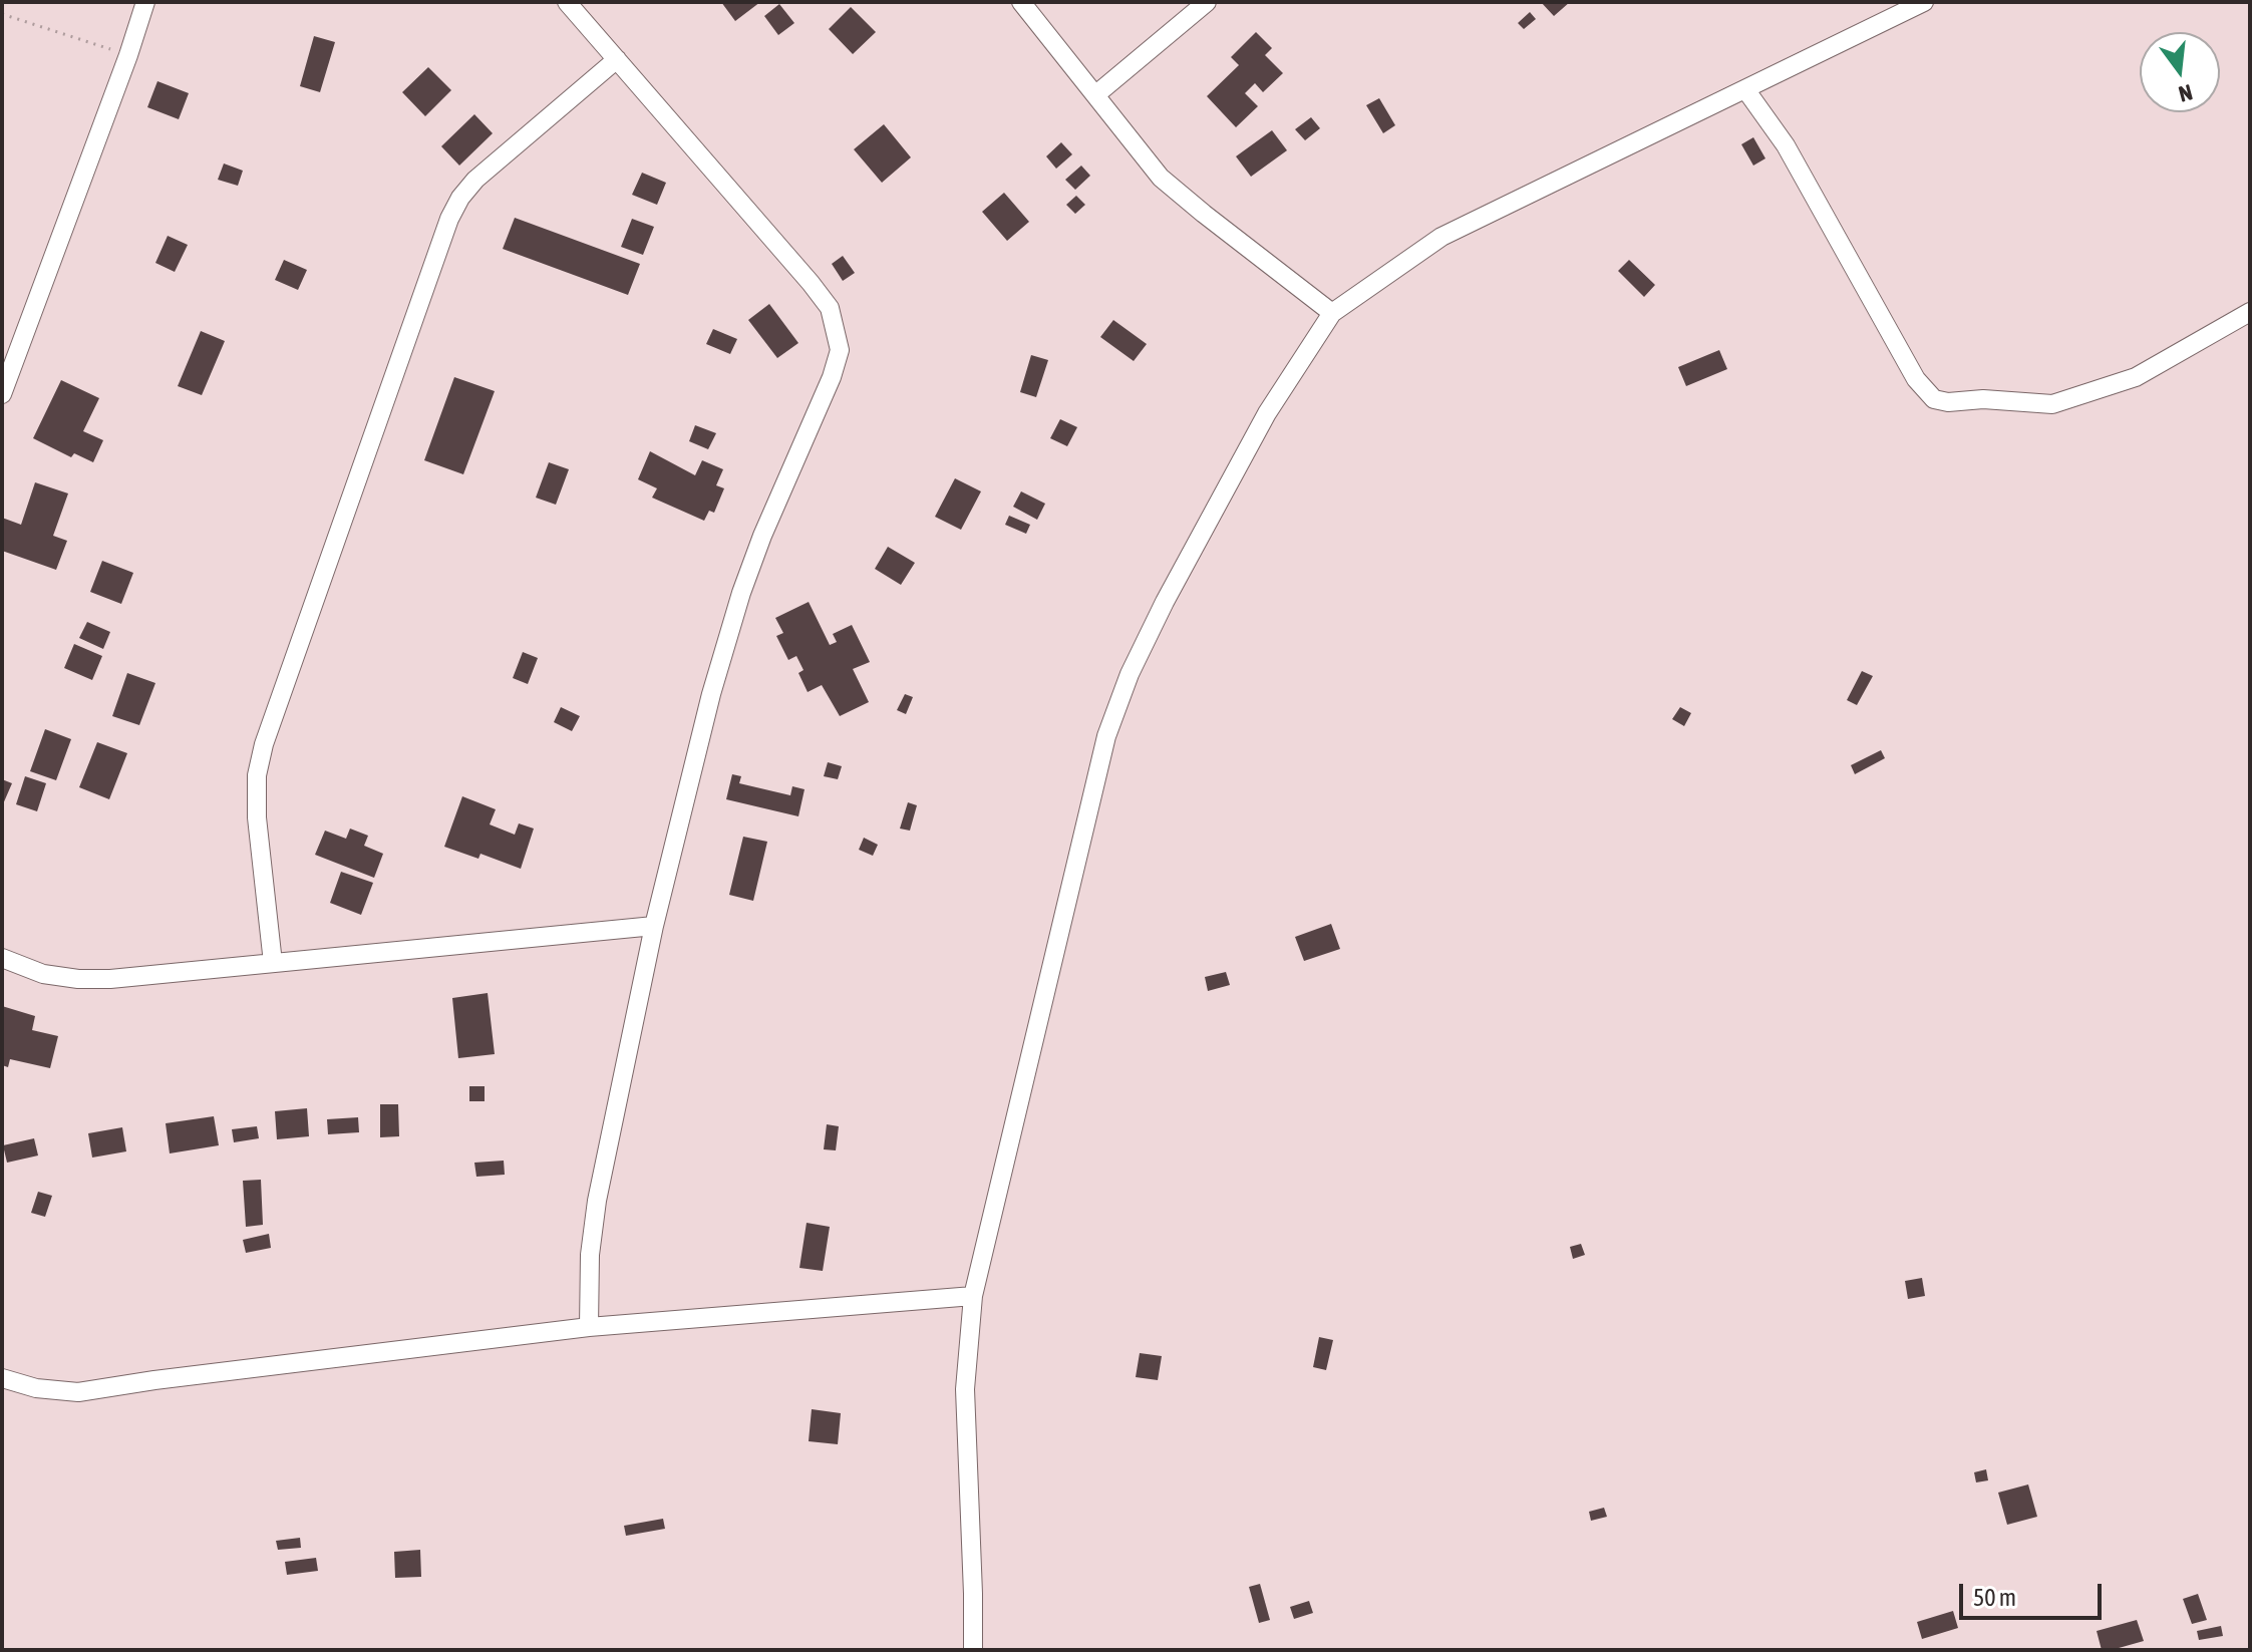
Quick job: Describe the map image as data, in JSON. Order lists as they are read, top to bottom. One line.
{"scale_bar":"50 m","north":"bottom"}
